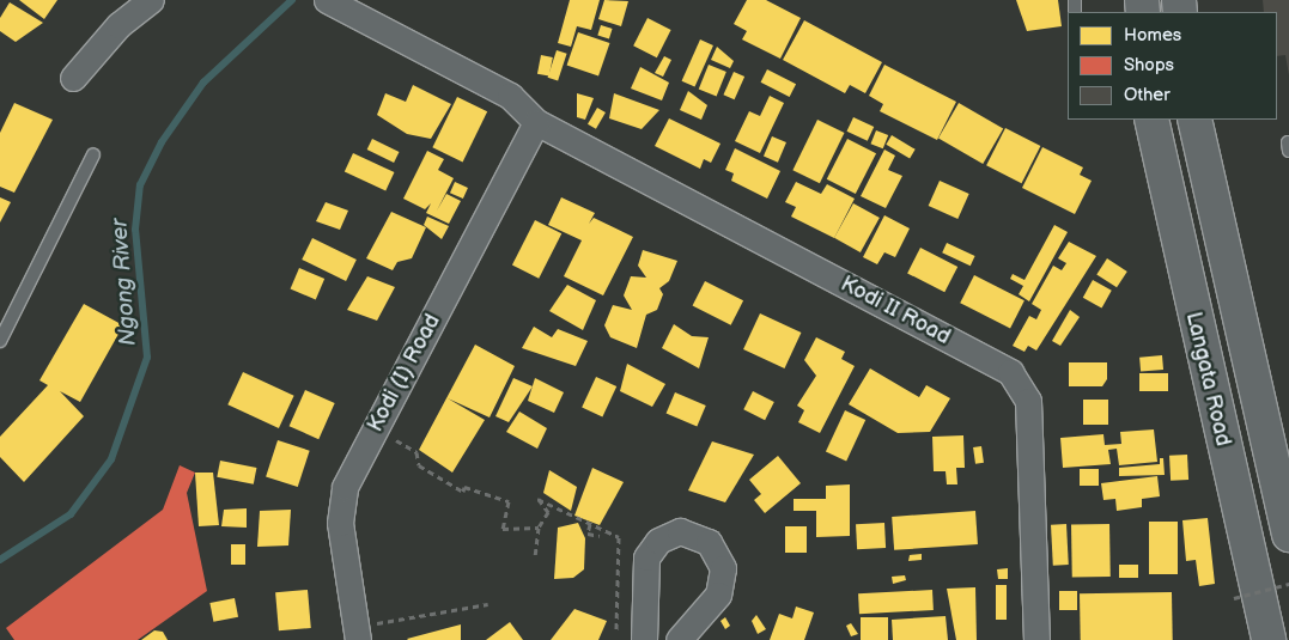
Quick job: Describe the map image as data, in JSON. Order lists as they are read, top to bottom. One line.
{"streets":{"main road":["Langata Road"],"street":["Kodi II Road","Kodi (I) Road"]},"crossings":[["Kodi II Road","Kodi (I) Road"]],"water":["Ngong River"],"legend":["Homes","Shops","Other"]}
